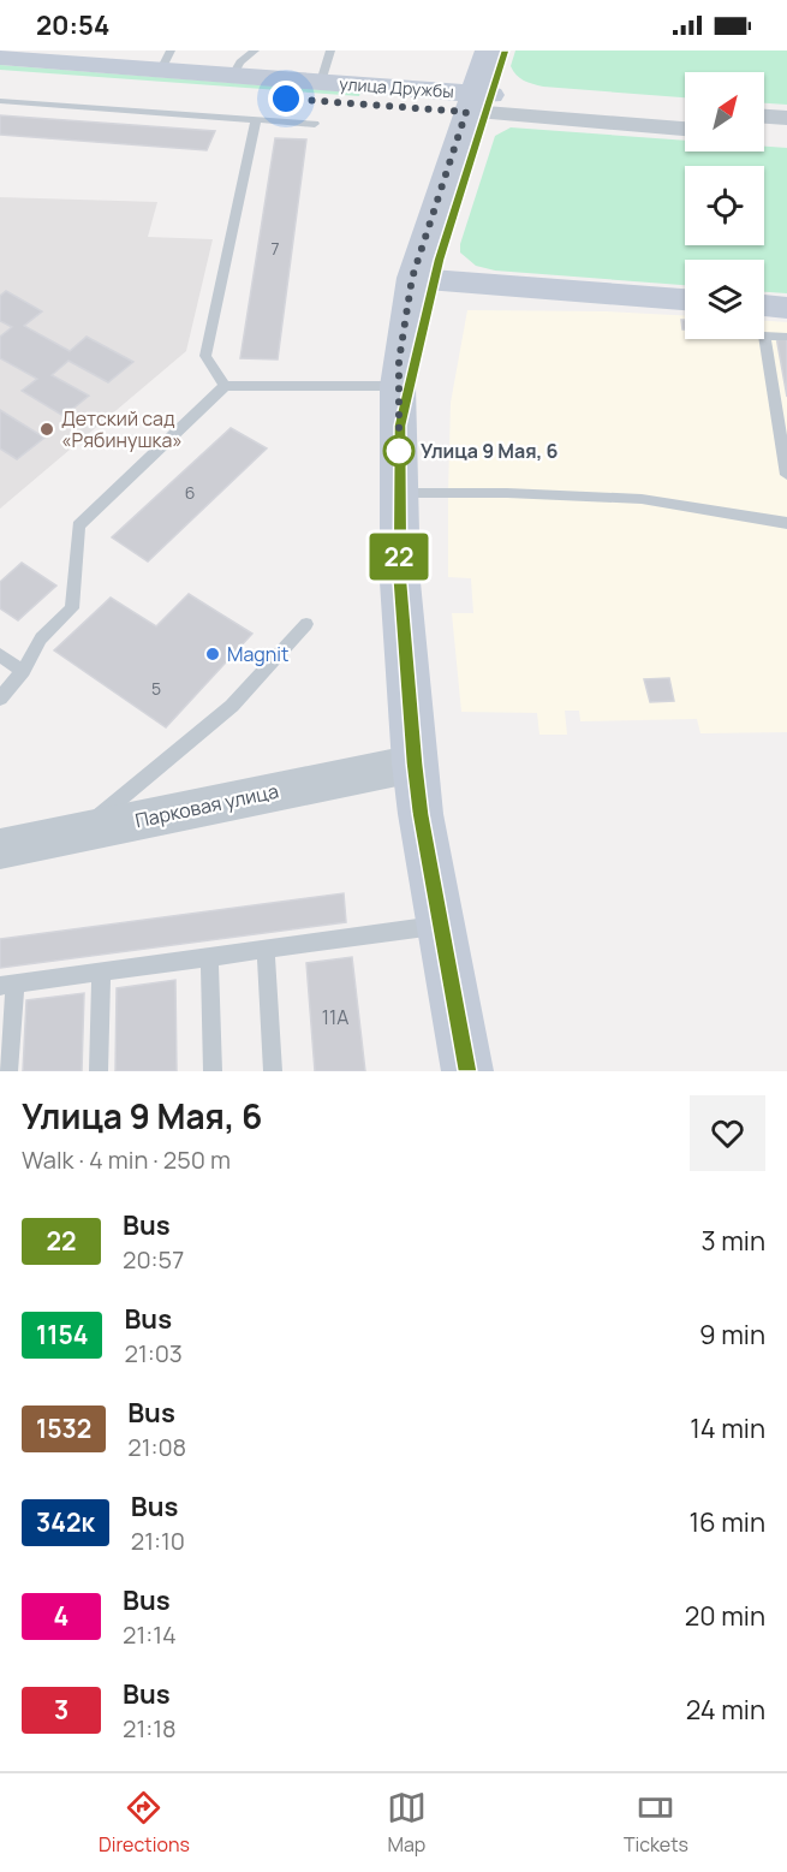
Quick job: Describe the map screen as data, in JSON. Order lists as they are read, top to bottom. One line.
{"streets":{"main road":["улица Дружбы"],"street":["Парковая улица"]},"places":["Детский сад «Рябинушка»","Улица 9 Мая, 6","Magnit"],"lines":["bus line 22"],"house_numbers":["7","6","5","11А"],"north":"top right","page":{"status":"20:54","on_map":"22","heading":["Улица 9 Мая, 6","Walk · 4 min · 250 m"],"list":[{"mark":"22","name":"Bus","note":"20:57","value":"3 min"},{"mark":"1154","name":"Bus","note":"21:03","value":"9 min"},{"mark":"1532","name":"Bus","note":"21:08","value":"14 min"},{"mark":"342к","name":"Bus","note":"21:10","value":"16 min"},{"mark":"4","name":"Bus","note":"21:14","value":"20 min"},{"mark":"3","name":"Bus","note":"21:18","value":"24 min"}],"tabs":["Directions","Map","Tickets"]}}
